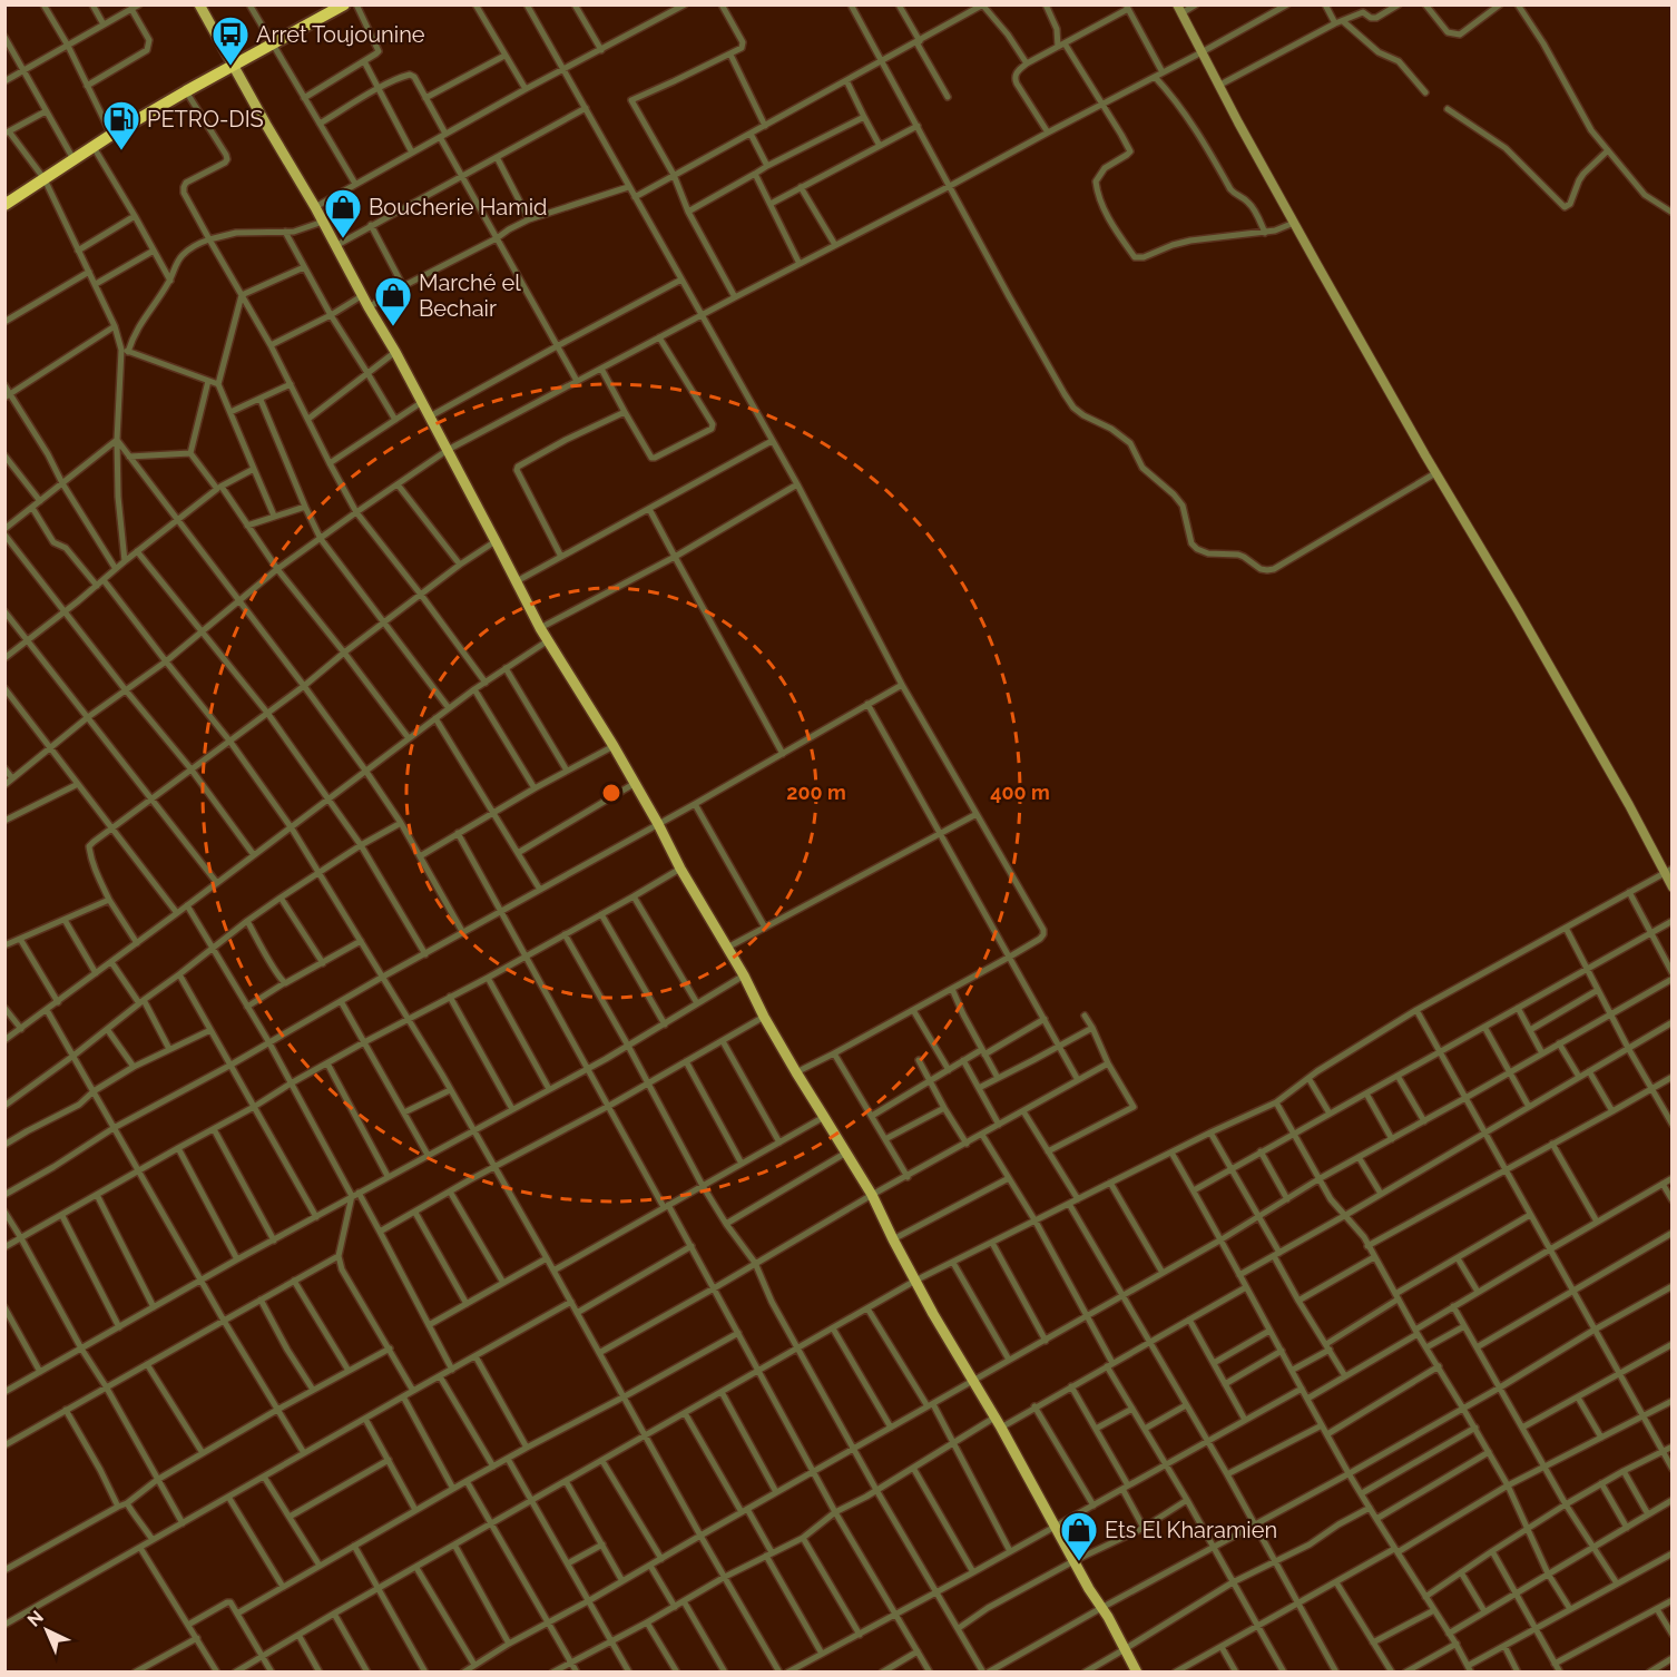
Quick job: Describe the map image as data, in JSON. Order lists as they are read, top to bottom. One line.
{"places":{"bus stop":["Arret Toujounine"],"fuel station":["PETRO-DIS"],"shop":["Boucherie Hamid","Marché el Bechair","Ets El Kharamien"]},"north":"top left","rings":["200 m","400 m"]}
